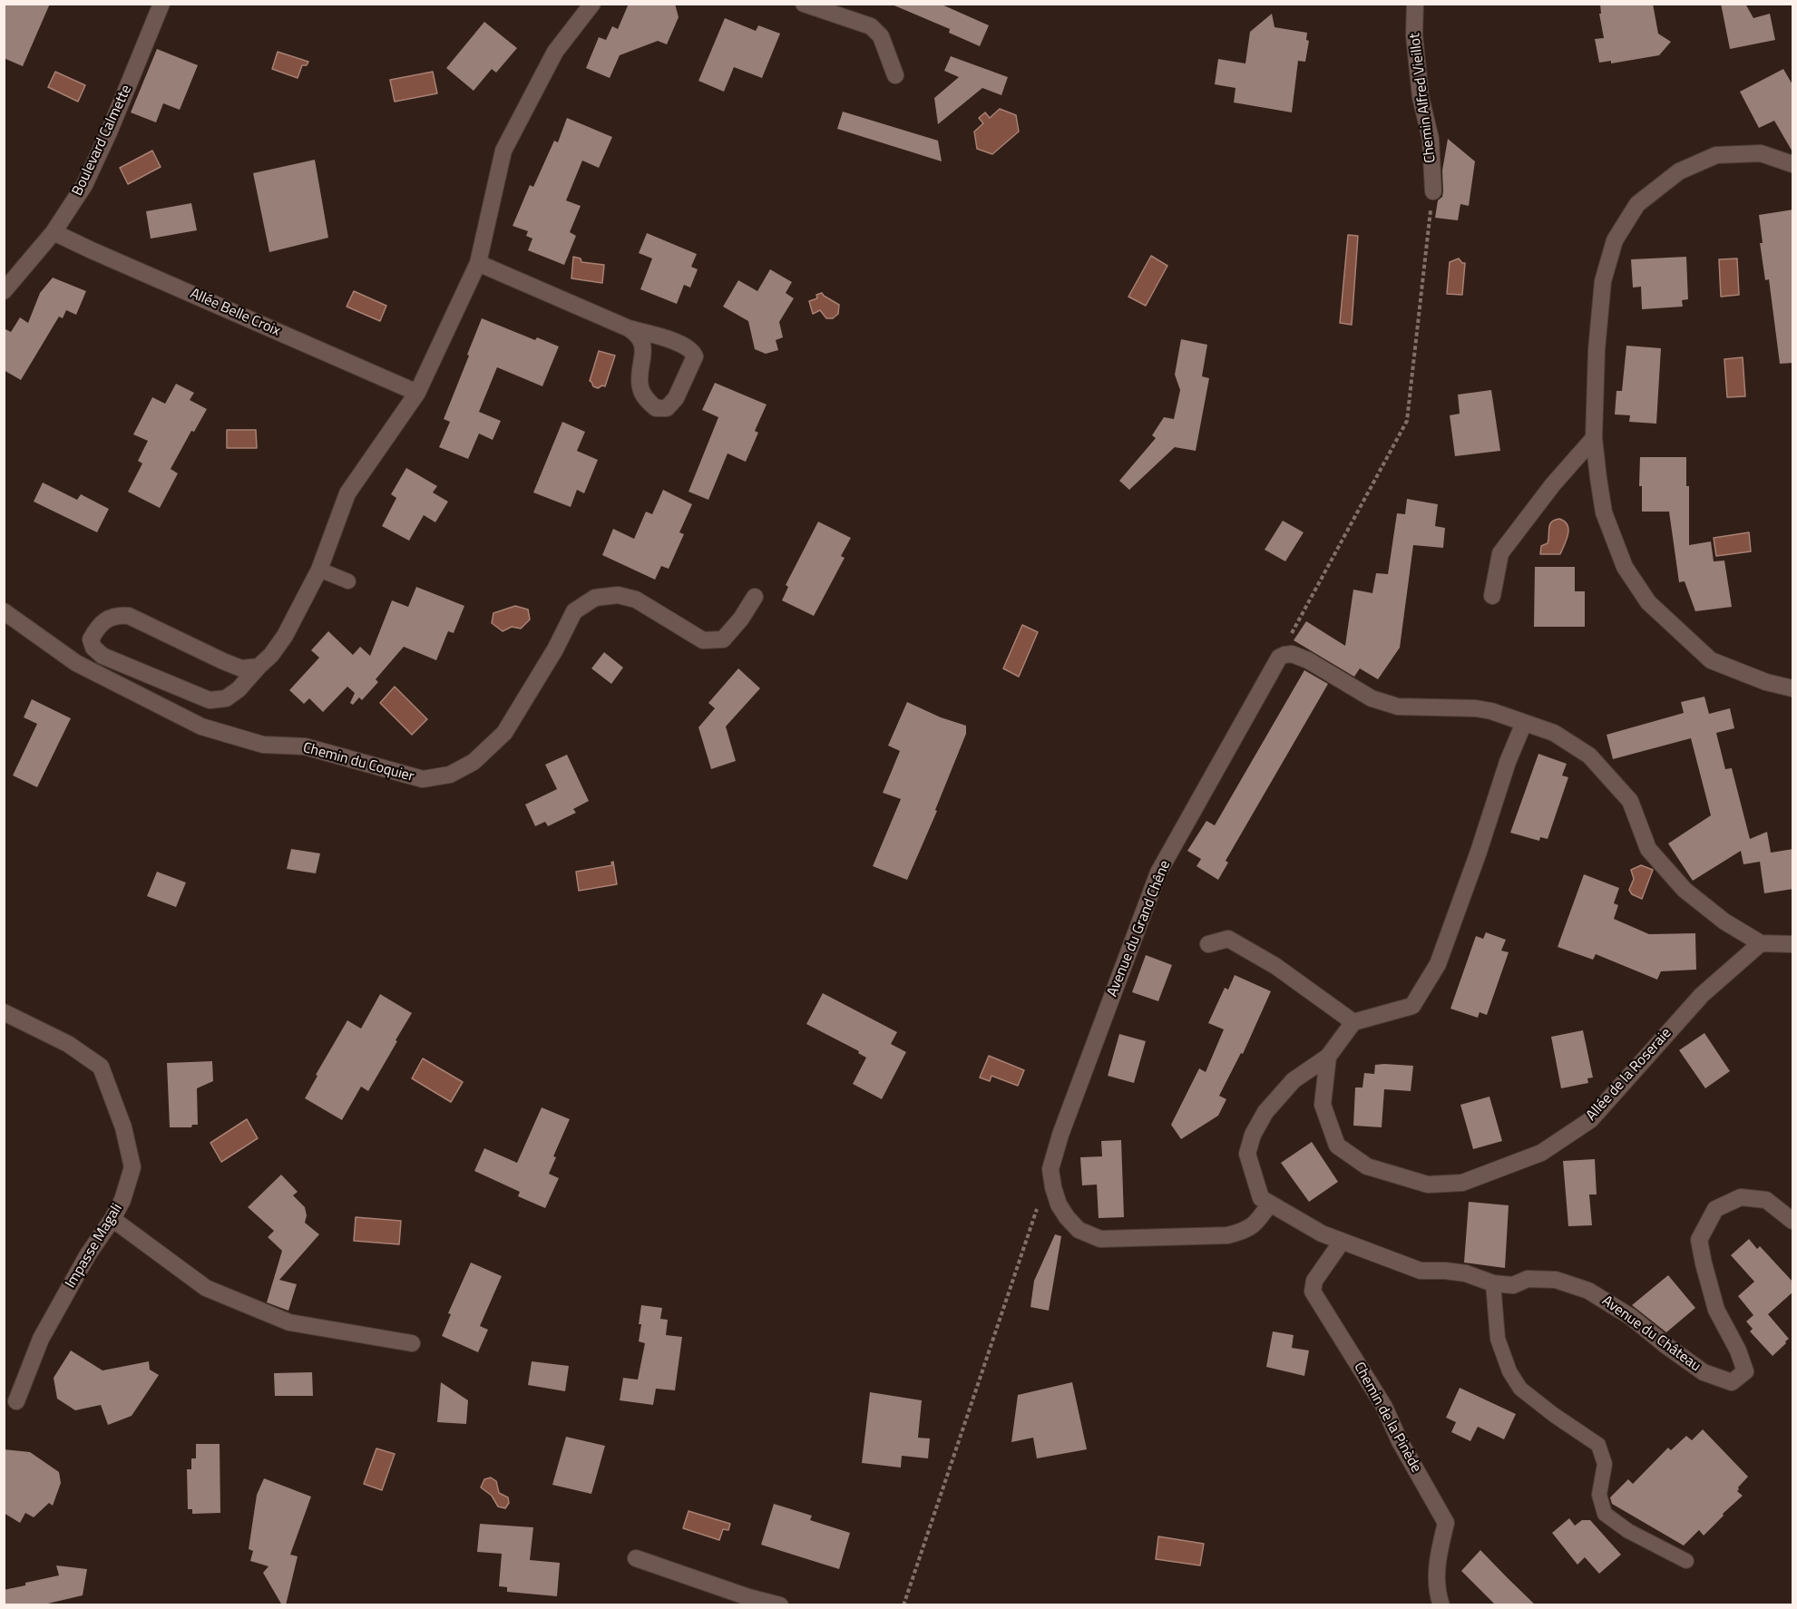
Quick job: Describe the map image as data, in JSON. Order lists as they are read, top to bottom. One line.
{"streets":{"street":["Chemin Alfred Vieillot","Boulevard Calmette","Allée Belle Croix","Chemin du Coquier","Avenue du Grand Chêne","Allée de la Roseraie","Impasse Magali","Avenue du Château","Chemin de la Pinède"]},"crossings":[["Boulevard Calmette","Allée Belle Croix"],["Avenue du Grand Chêne","Avenue du Château"],["Allée de la Roseraie","Avenue du Château"],["Avenue du Château","Chemin de la Pinède"]]}
